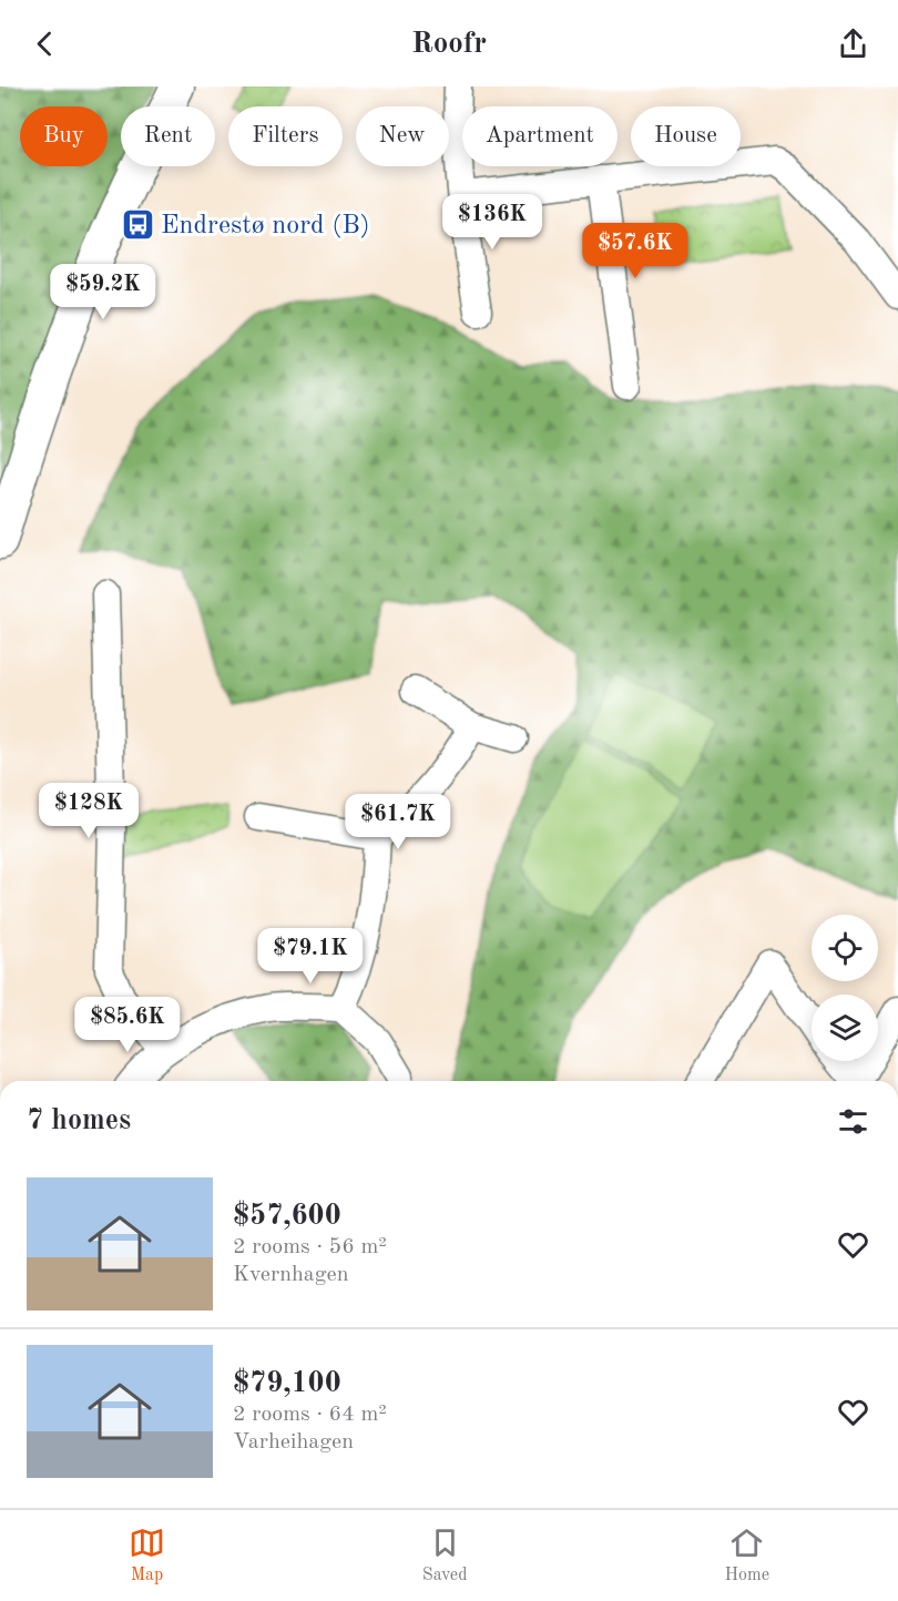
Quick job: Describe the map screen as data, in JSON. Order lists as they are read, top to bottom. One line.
{"places":{"bus stop":["Endrestø nord (B)"]},"page":{"header":"Roofr","chip":["Buy","Rent","Filters","New","Apartment","House"],"price":["$136K","$57.6K","$59.2K","$128K","$61.7K","$79.1K","$85.6K"],"heading":"7 homes","list":[{"name":"$57,600","note":"2 rooms · 56 m² · Kvernhagen"},{"name":"$79,100","note":"2 rooms · 64 m² · Varheihagen"}],"tabs":["Map","Saved","Home"]}}
